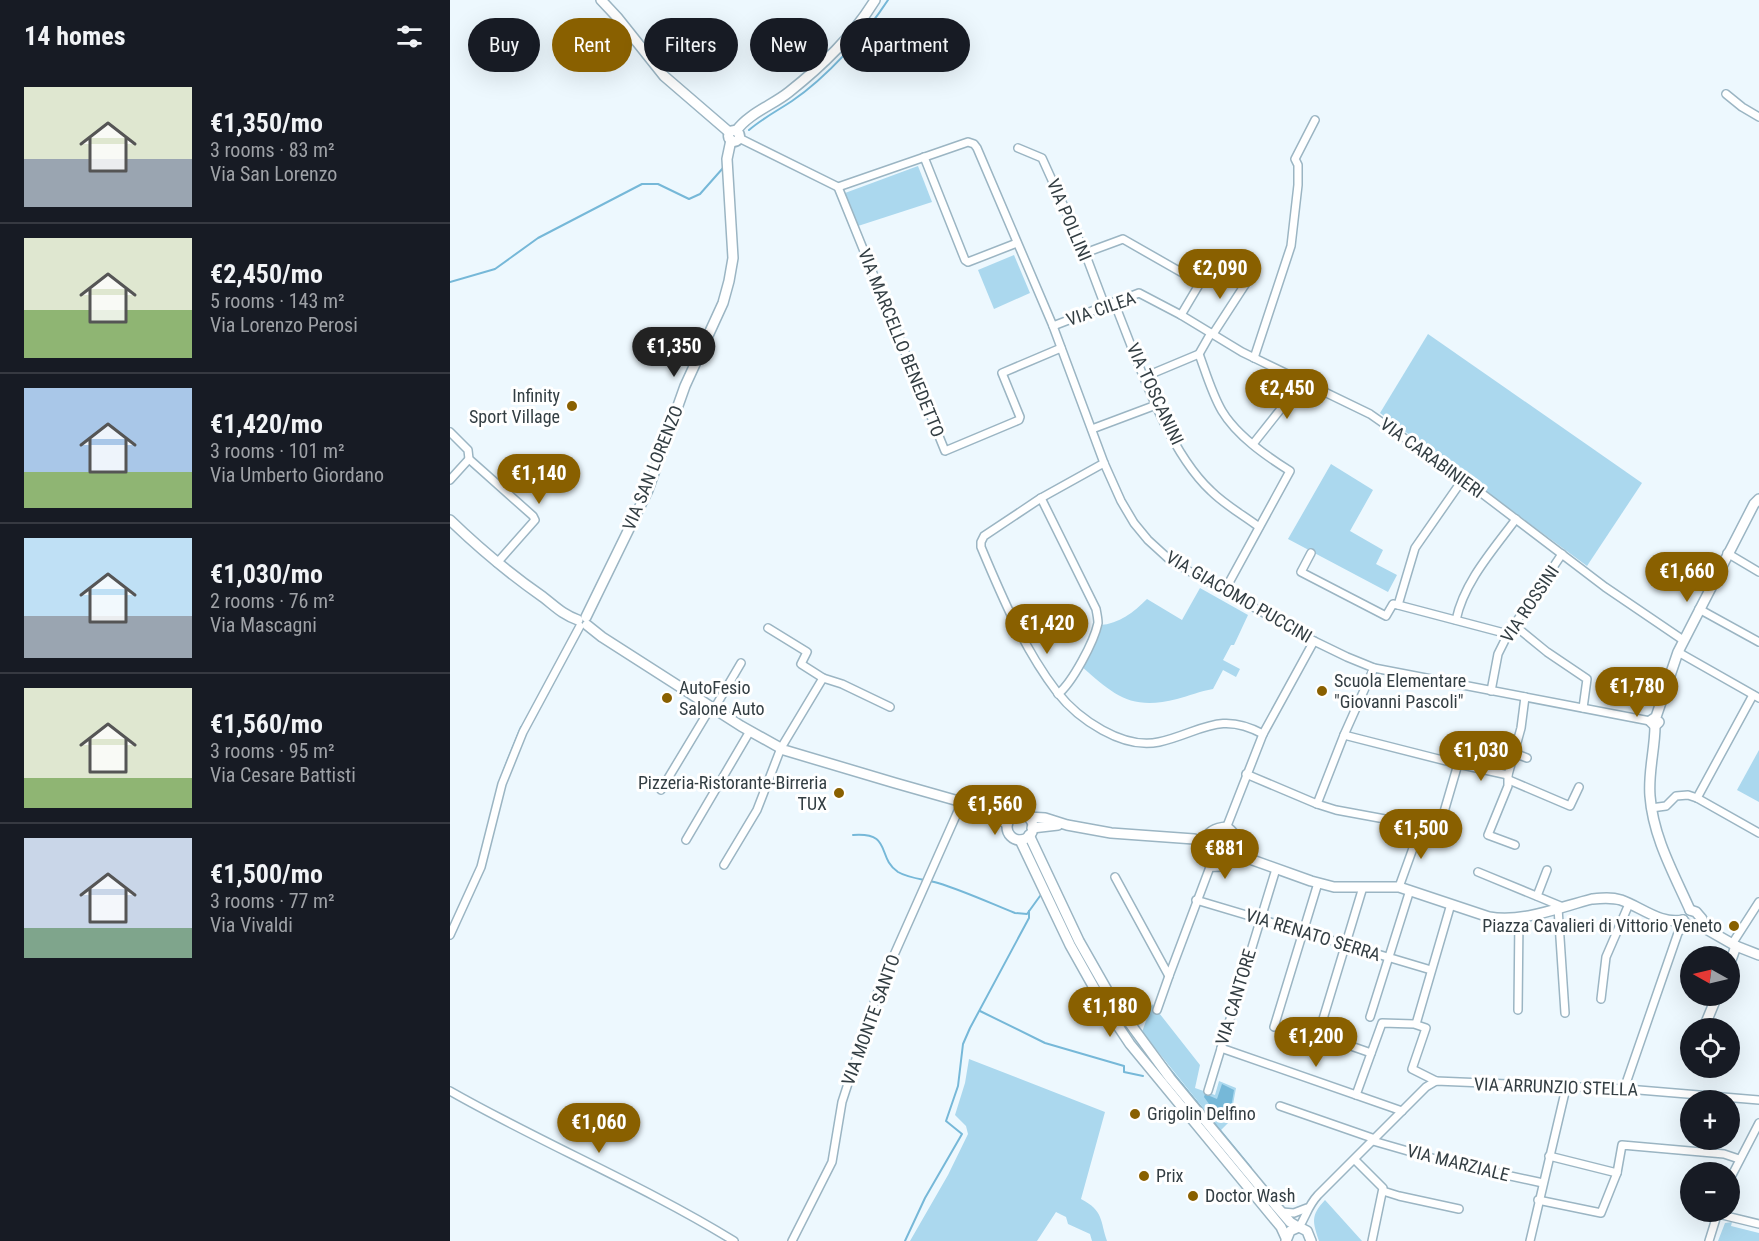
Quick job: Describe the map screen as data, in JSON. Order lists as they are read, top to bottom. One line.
{"streets":{"street":["VIA POLLINI","VIA CILEA","VIA MARCELLO BENEDETTO","VIA TOSCANINI","VIA CARABINIERI","VIA SAN LORENZO","VIA GIACOMO PUCCINI","VIA ROSSINI","VIA RENATO SERRA","VIA CANTORE","VIA MONTE SANTO","VIA ARRUNZIO STELLA","VIA MARZIALE"]},"crossings":[["VIA POLLINI","VIA CILEA"],["VIA CILEA","VIA TOSCANINI"],["VIA CILEA","VIA CARABINIERI"],["VIA CILEA","VIA GIACOMO PUCCINI"],["VIA MARCELLO BENEDETTO","VIA GIACOMO PUCCINI"],["VIA CARABINIERI","VIA ROSSINI"],["VIA GIACOMO PUCCINI","VIA ROSSINI"],["VIA RENATO SERRA","VIA CANTORE"]],"places":["Infinity Sport Village","Scuola Elementare \"Giovanni Pascoli\"","AutoFesio Salone Auto","Pizzeria-Ristorante-Birreria TUX","Piazza Cavalieri di Vittorio Veneto","Grigolin Delfino","Prix","Doctor Wash"],"north":"left","page":{"heading":"14 homes","chip":["Buy","Rent","Filters","New","Apartment"],"list":[{"name":"€1,350/mo","note":"3 rooms · 83 m² · Via San Lorenzo"},{"name":"€2,450/mo","note":"5 rooms · 143 m² · Via Lorenzo Perosi"},{"name":"€1,420/mo","note":"3 rooms · 101 m² · Via Umberto Giordano"},{"name":"€1,030/mo","note":"2 rooms · 76 m² · Via Mascagni"},{"name":"€1,560/mo","note":"3 rooms · 95 m² · Via Cesare Battisti"},{"name":"€1,500/mo","note":"3 rooms · 77 m² · Via Vivaldi"}],"price":["€2,090","€1,350","€2,450","€1,140","€1,660","€1,420","€1,780","€1,030","€1,560","€1,500","€881","€1,180","€1,200","€1,060"],"map_buttons":["+","−"]}}
